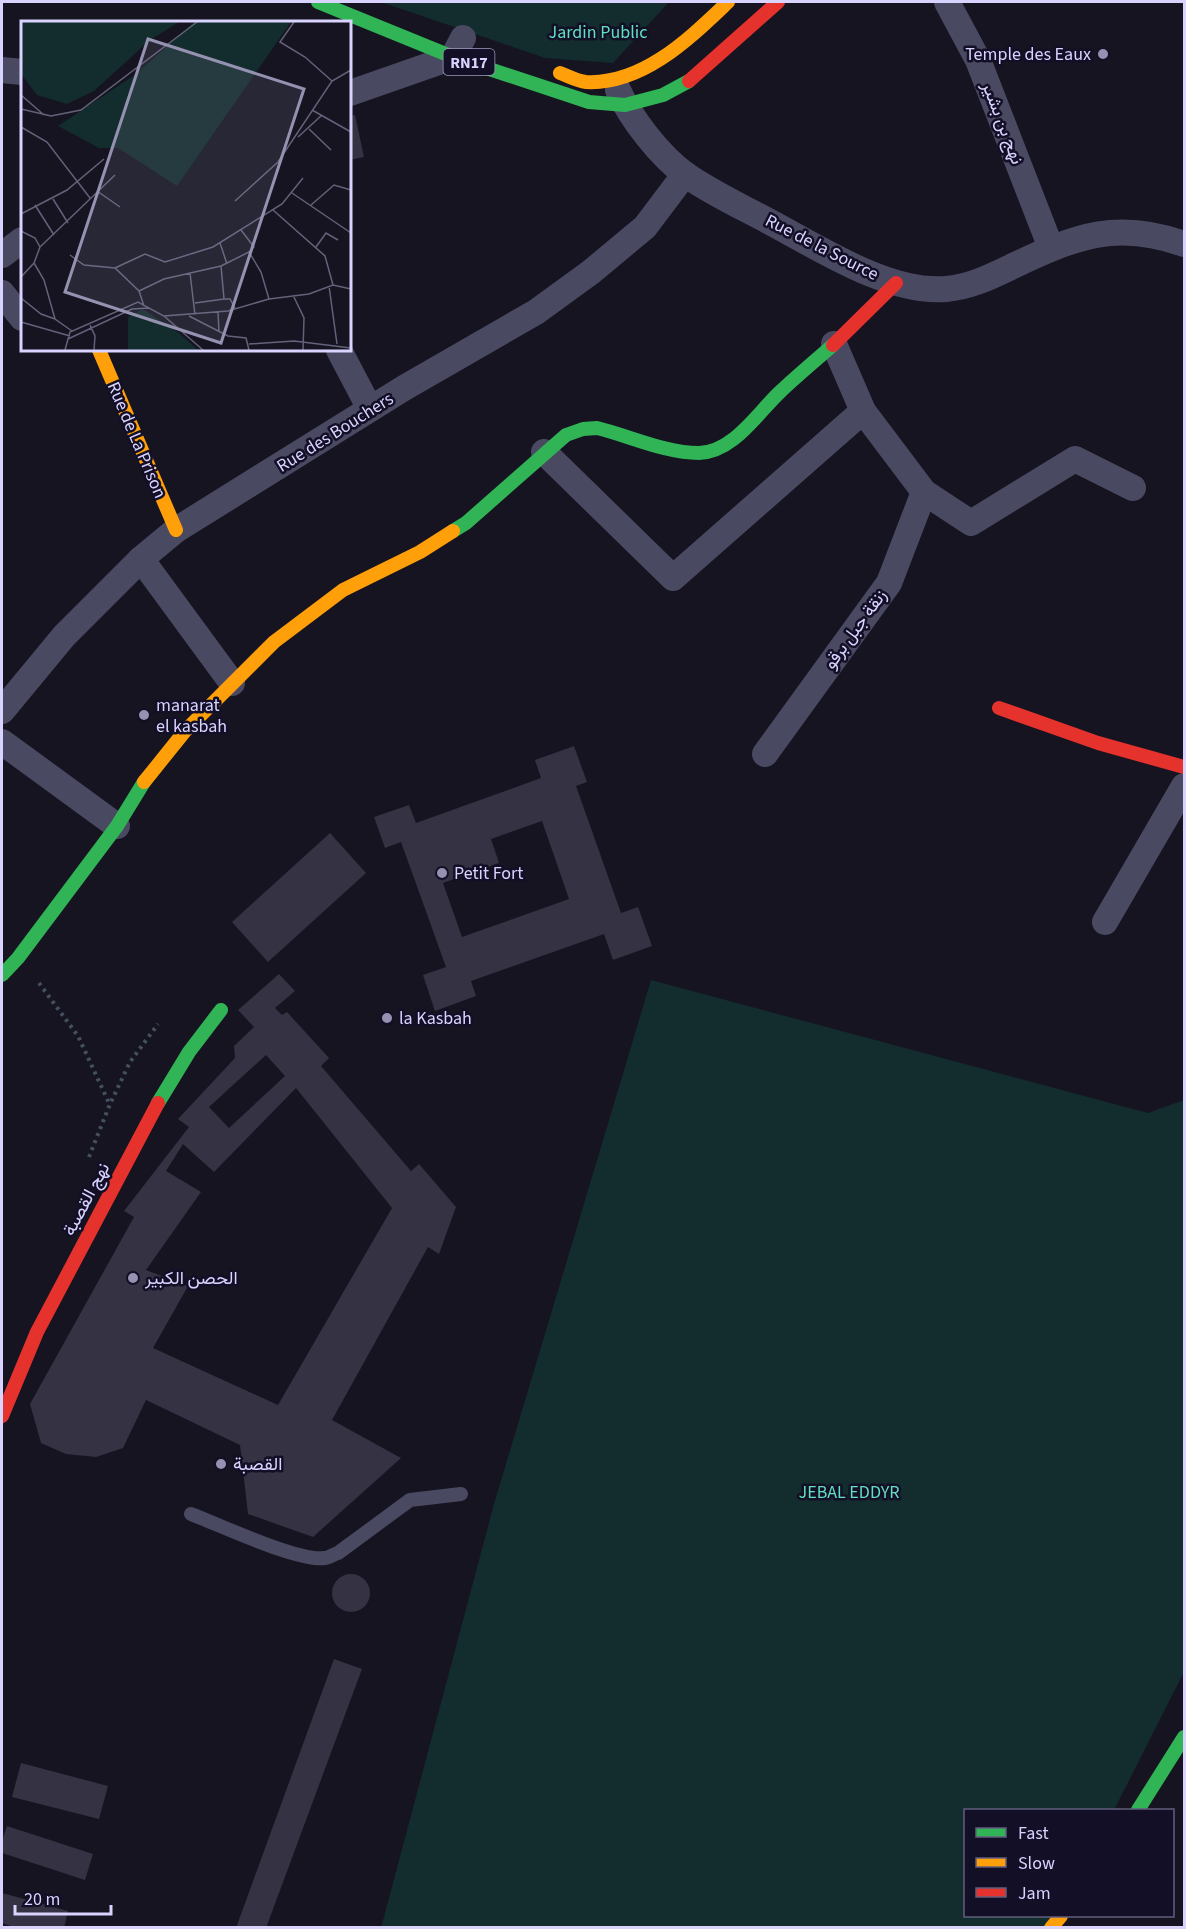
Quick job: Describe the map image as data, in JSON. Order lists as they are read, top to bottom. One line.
{"streets":{"street":["RN17","نهج بن بشير","Rue de la Source","Rue des Bouchers","Rue de La Prison","زنقة جبل برقو","نهج القصبة"]},"crossings":[["RN17","Rue de la Source"],["نهج بن بشير","Rue de la Source"],["Rue de la Source","Rue des Bouchers"],["Rue des Bouchers","Rue de La Prison"]],"parks":["Jardin Public","JEBAL EDDYR"],"places":["Temple des Eaux","manarat el kasbah","Petit Fort","la Kasbah","الحصن الكبير","القصبة"],"legend":["Fast","Slow","Jam"],"scale_bar":"20 m"}
